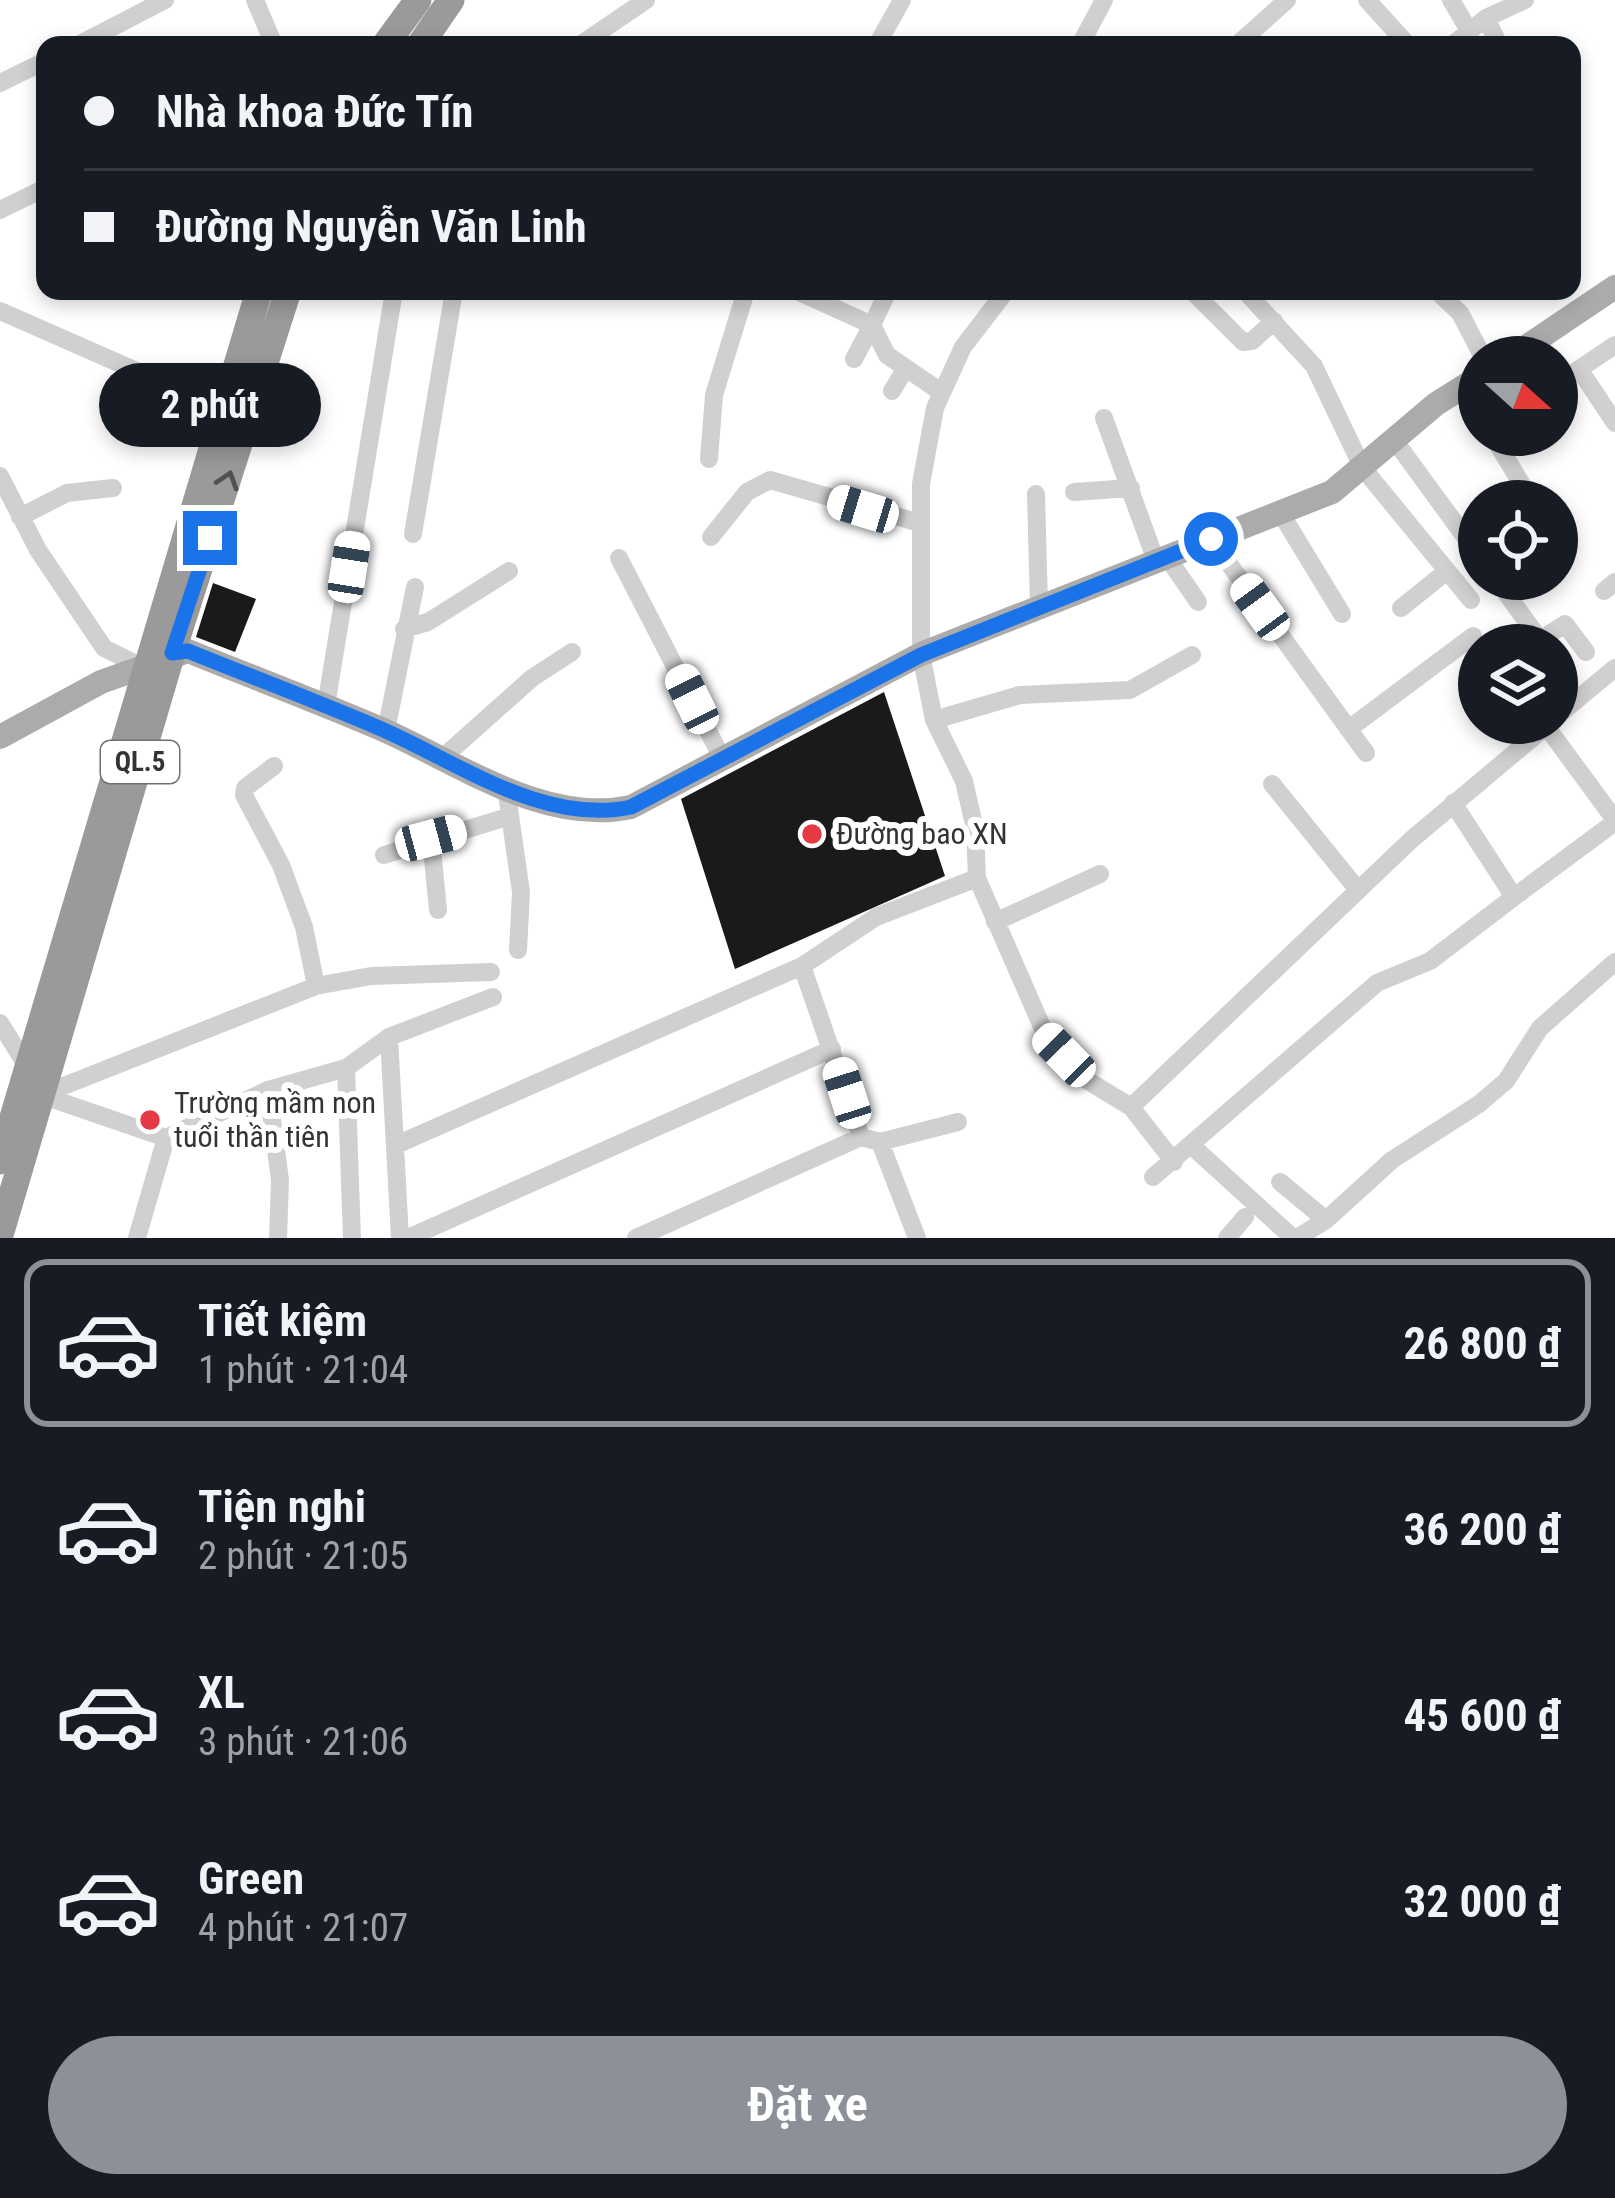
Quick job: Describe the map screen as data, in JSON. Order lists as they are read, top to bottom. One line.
{"streets":{"highway":["QL.5"]},"places":["Đường bao XN","Trường mầm non tuổi thần tiên"],"north":"right","page":{"banner":["Nhà khoa Đức Tín","Đường Nguyễn Văn Linh"],"bubble":"2 phút","list":[{"name":"Tiết kiệm","note":"1 phút · 21:04","value":"26 800 ₫"},{"name":"Tiện nghi","note":"2 phút · 21:05","value":"36 200 ₫"},{"name":"XL","note":"3 phút · 21:06","value":"45 600 ₫"},{"name":"Green","note":"4 phút · 21:07","value":"32 000 ₫"}],"buttons":"Đặt xe"}}
